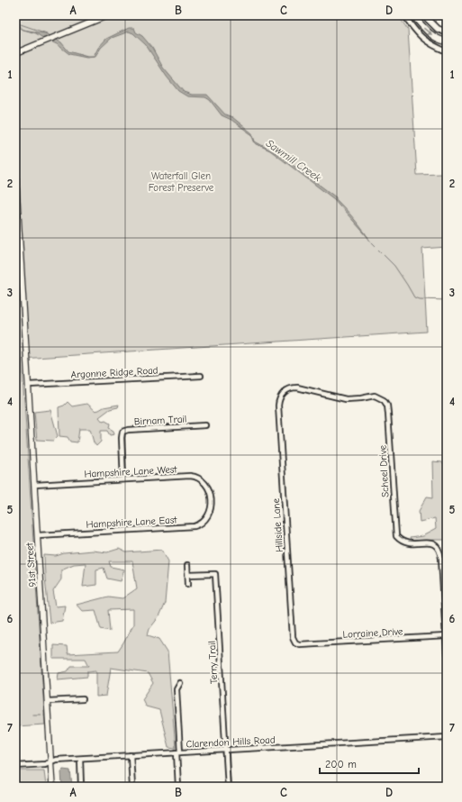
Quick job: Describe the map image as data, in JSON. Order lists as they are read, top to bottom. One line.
{"streets":{"main road":["91st Street"],"street":["Argonne Ridge Road","Birnam Trail","Hampshire Lane West","Scheel Drive","Hampshire Lane East","Hillside Lane","Lorraine Drive","Terry Trail","Clarendon Hills Road"]},"crossings":[["Argonne Ridge Road","91st Street"],["Birnam Trail","Hampshire Lane West"],["Hampshire Lane West","Hampshire Lane East"],["Hampshire Lane West","91st Street"],["Scheel Drive","Hillside Lane"],["Scheel Drive","Lorraine Drive"],["Hampshire Lane East","91st Street"],["Hillside Lane","Lorraine Drive"],["91st Street","Clarendon Hills Road"],["Terry Trail","Clarendon Hills Road"]],"water":["Sawmill Creek"],"parks":["Waterfall Glen Forest Preserve"],"scale_bar":"200 m","grid":{"columns":["A","B","C","D"],"rows":["1","2","3","4","5","6","7"]}}
